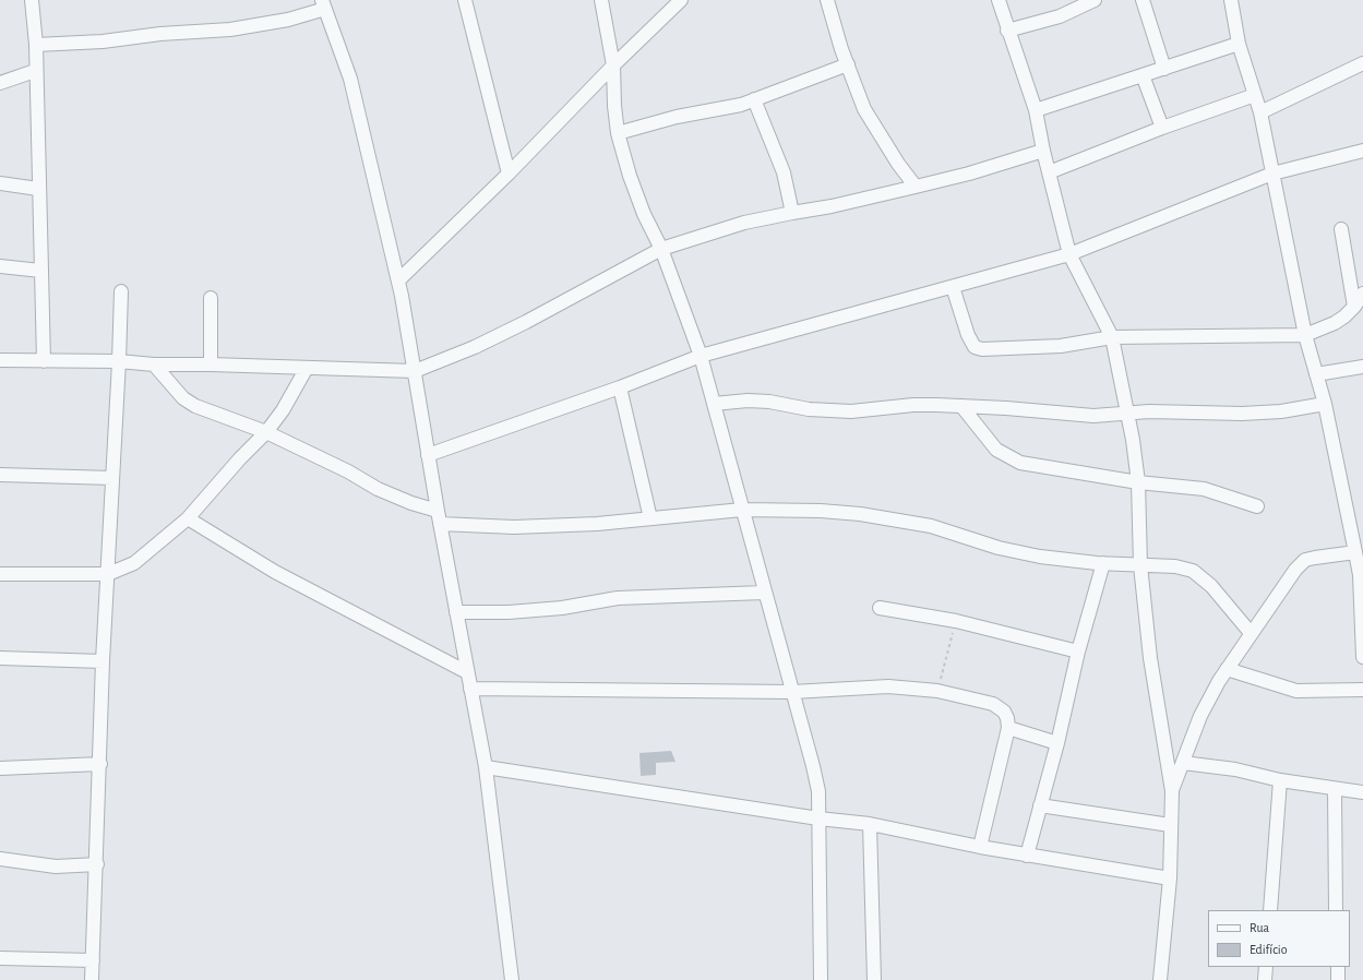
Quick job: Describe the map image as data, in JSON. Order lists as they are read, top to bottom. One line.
{"legend":["Rua","Edifício"]}
